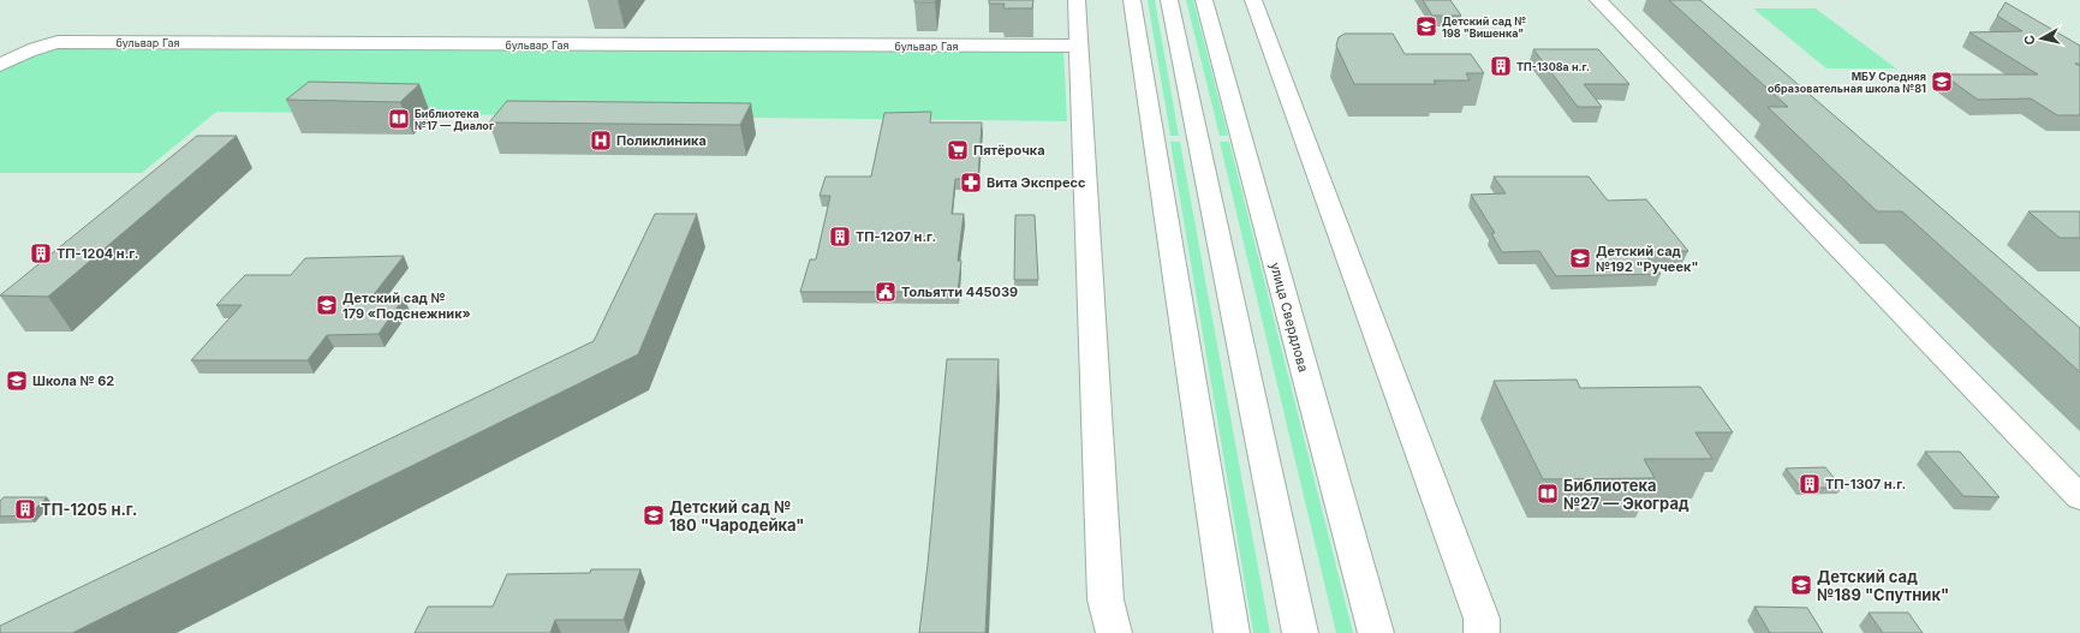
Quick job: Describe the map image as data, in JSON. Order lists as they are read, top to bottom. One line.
{"streets":{"street":["бульвар Гая","улица Свердлова"]},"places":{"school or university":["Детский сад № 198 \"Вишенка\"","МБУ Средняя образовательная школа №81","Детский сад №192 \"Ручеек\"","Детский сад № 179 «Подснежник»","Школа № 62","Детский сад № 180 \"Чародейка\"","Детский сад №189 \"Спутник\""],"building":["ТП-1308а н.г.","ТП-1207 н.г.","ТП-1204 н.г.","ТП-1307 н.г.","ТП-1205 н.г."],"library":["Библиотека №17 — Диалог","Библиотека №27 — Экоград"],"hospital":["Поликлиника"],"supermarket":["Пятёрочка"],"pharmacy":["Вита Экспресс"],"public building":["Тольятти 445039"]},"north":"left"}
